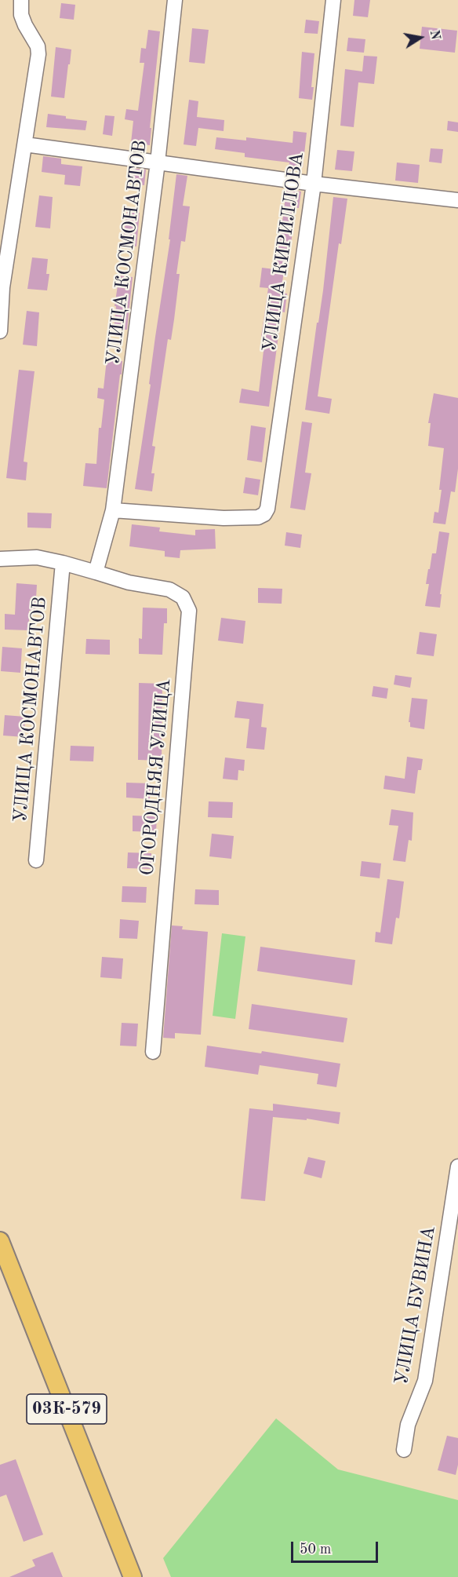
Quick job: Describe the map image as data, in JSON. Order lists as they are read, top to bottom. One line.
{"streets":{"main road":["03К-579"],"street":["УЛИЦА КИРИЛЛОВА","УЛИЦА КОСМОНАВТОВ","ОГОРОДНЯЯ УЛИЦА","УЛИЦА БУВИНА"]},"crossings":[["УЛИЦА КИРИЛЛОВА","УЛИЦА КОСМОНАВТОВ"],["УЛИЦА КОСМОНАВТОВ","ОГОРОДНЯЯ УЛИЦА"]],"scale_bar":"50 m","north":"right"}
